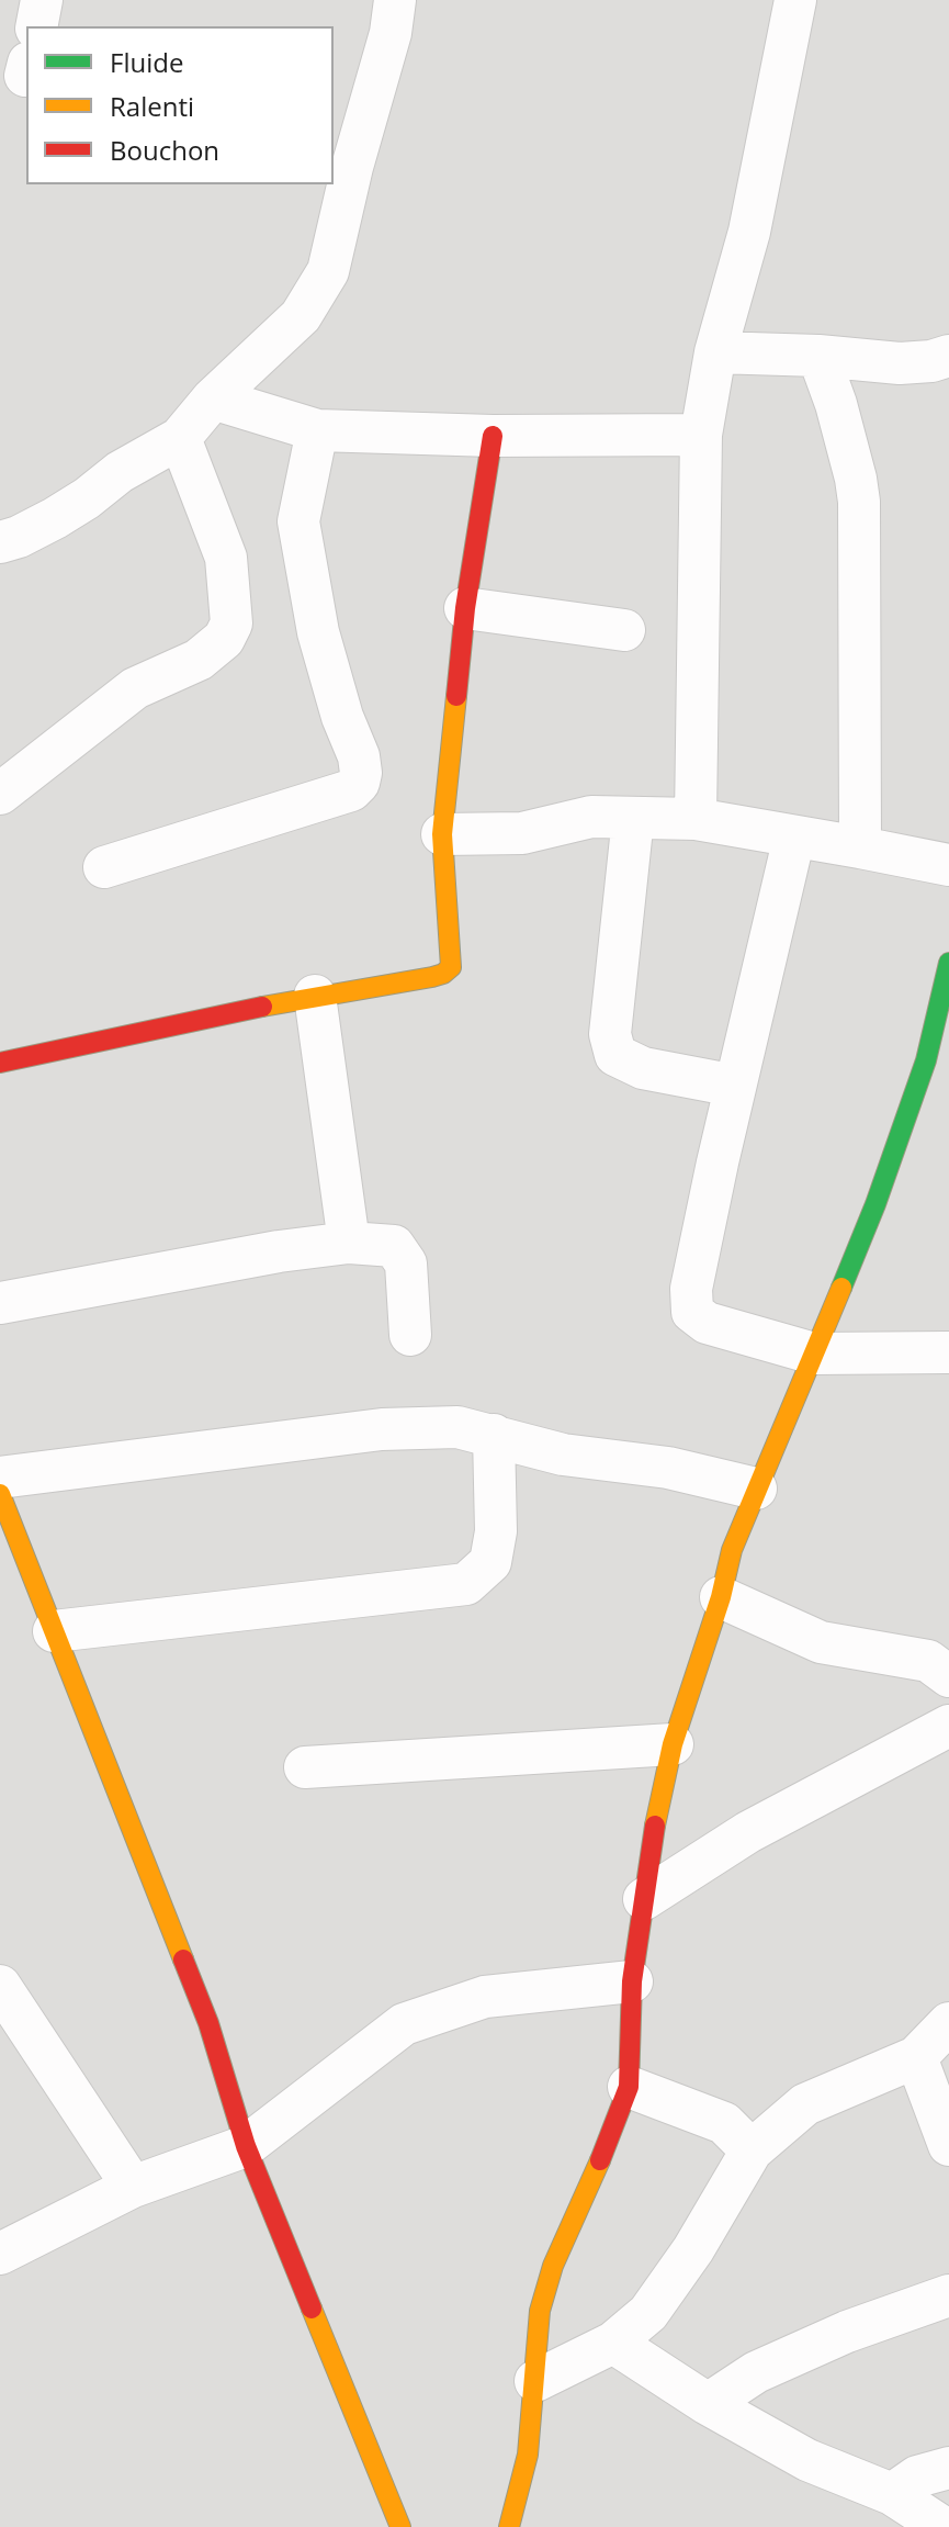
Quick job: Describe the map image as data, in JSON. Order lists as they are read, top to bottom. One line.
{"legend":["Fluide","Ralenti","Bouchon"]}
